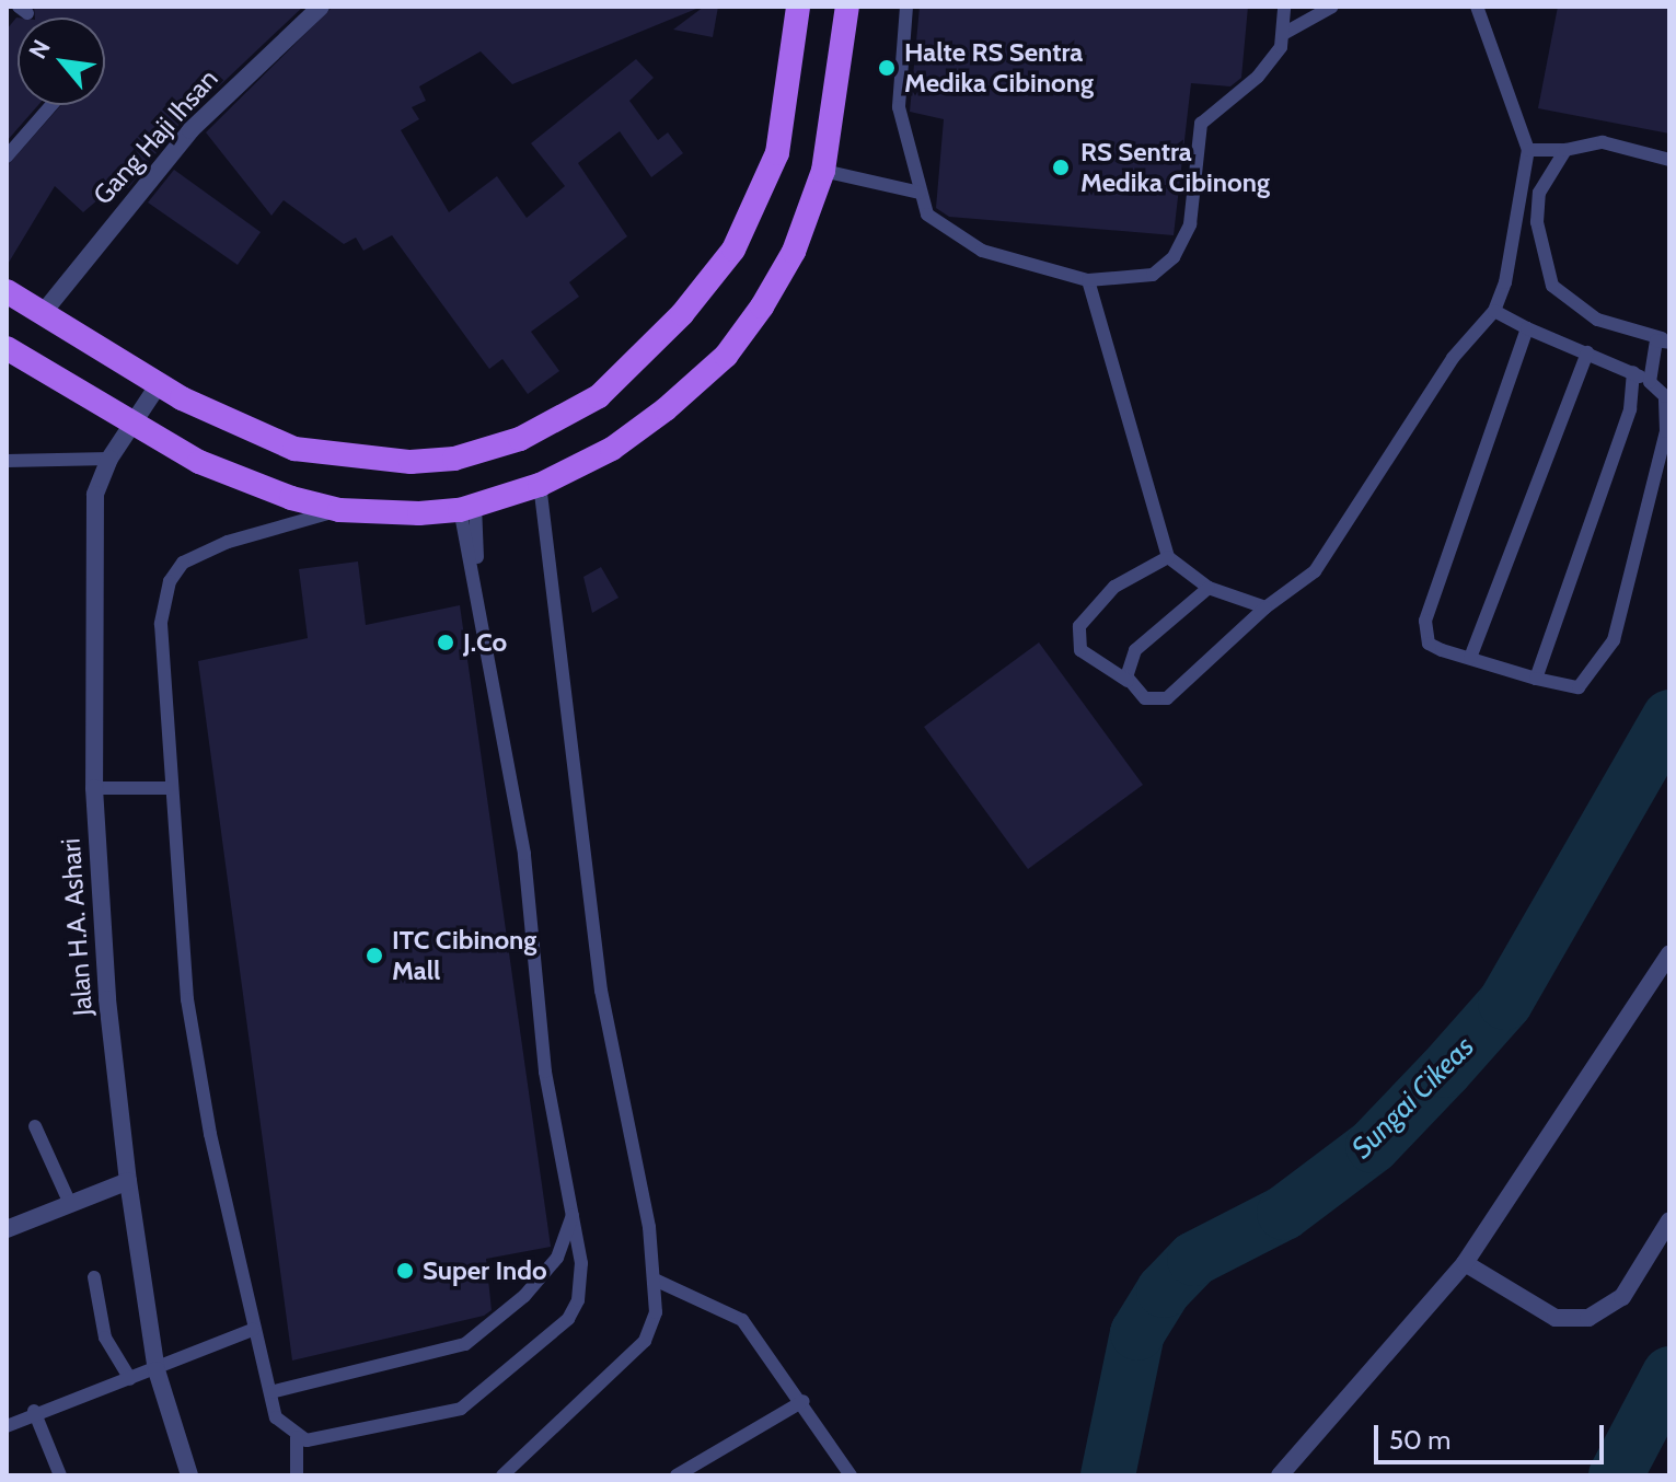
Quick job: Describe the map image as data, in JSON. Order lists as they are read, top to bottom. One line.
{"streets":{"street":["Gang Haji Ihsan","Jalan H.A. Ashari"]},"water":["Sungai Cikeas"],"places":["Halte RS Sentra Medika Cibinong","RS Sentra Medika Cibinong","J.Co","ITC Cibinong Mall","Super Indo"],"scale_bar":"50 m","north":"top left"}
